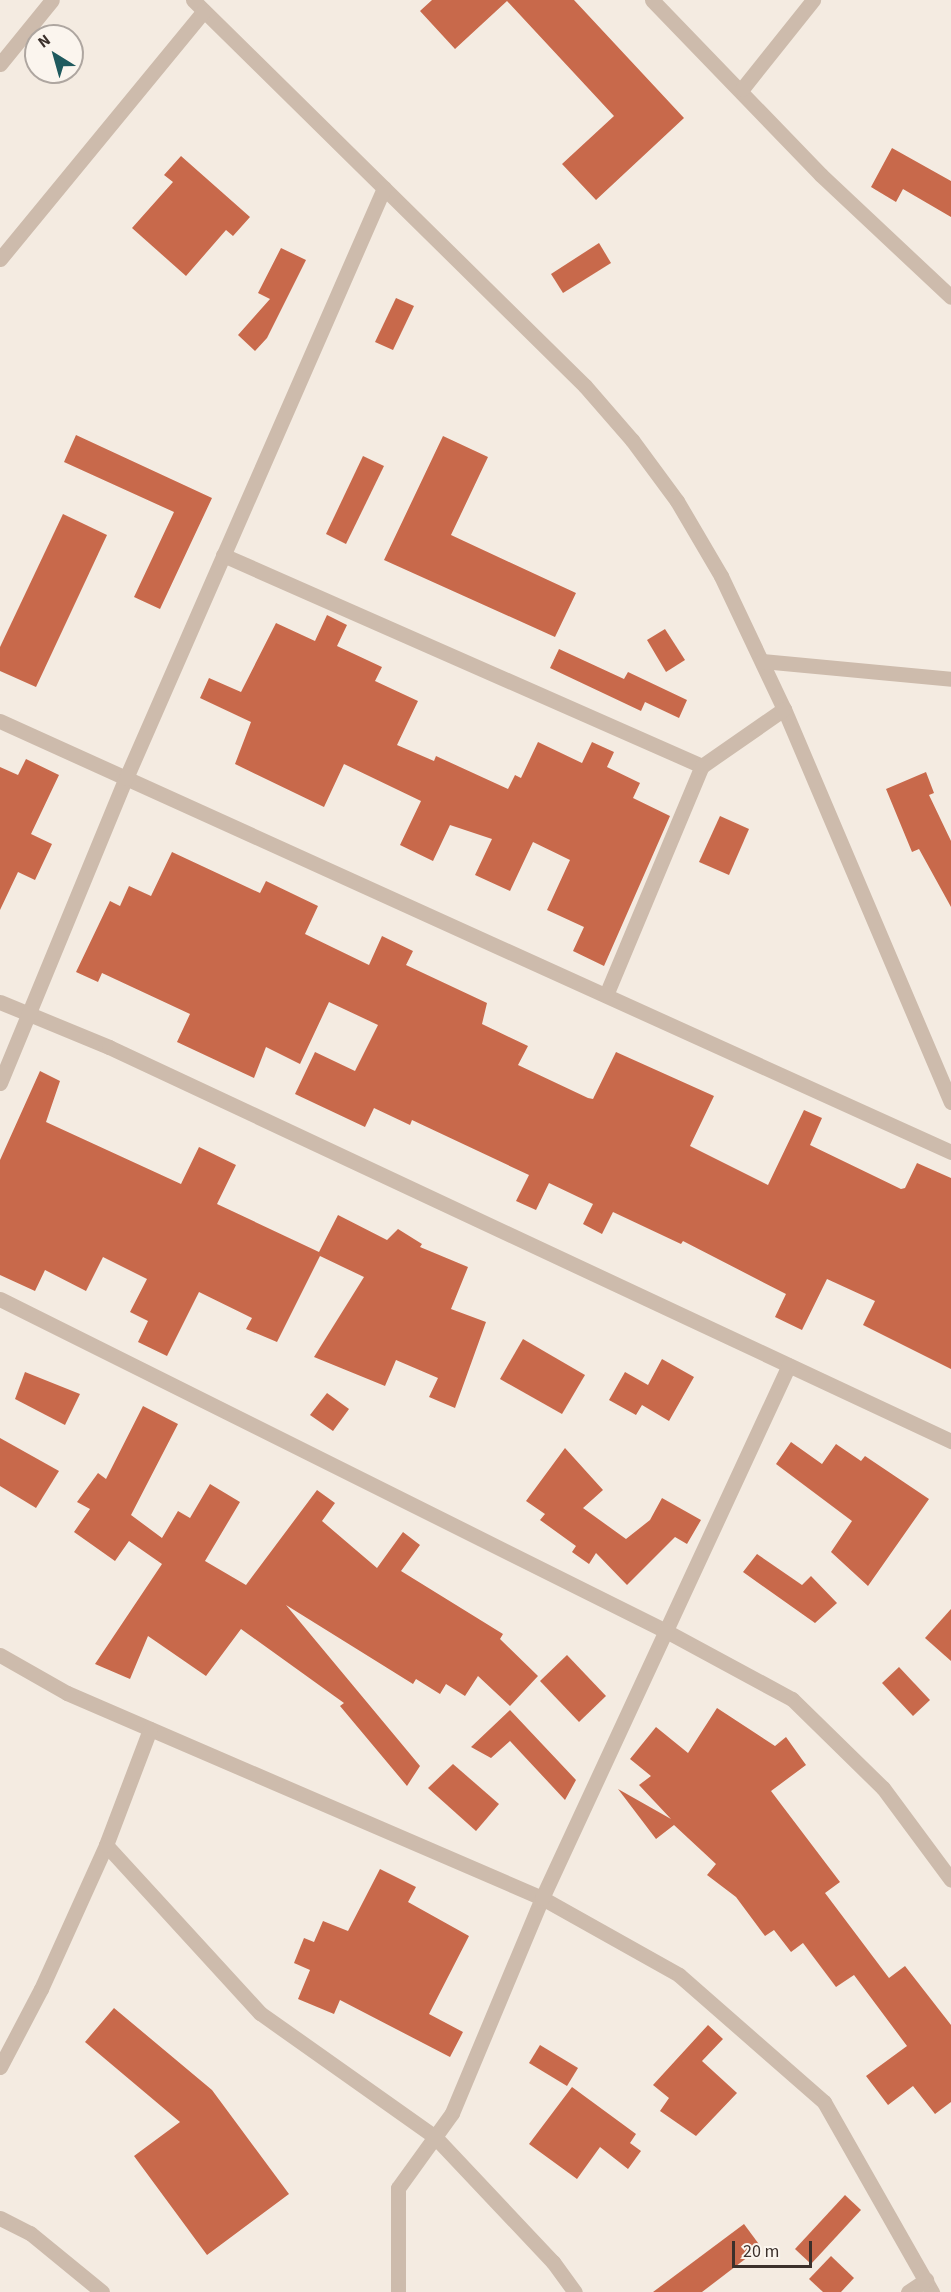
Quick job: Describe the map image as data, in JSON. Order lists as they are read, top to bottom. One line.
{"scale_bar":"20 m","north":"top left"}
